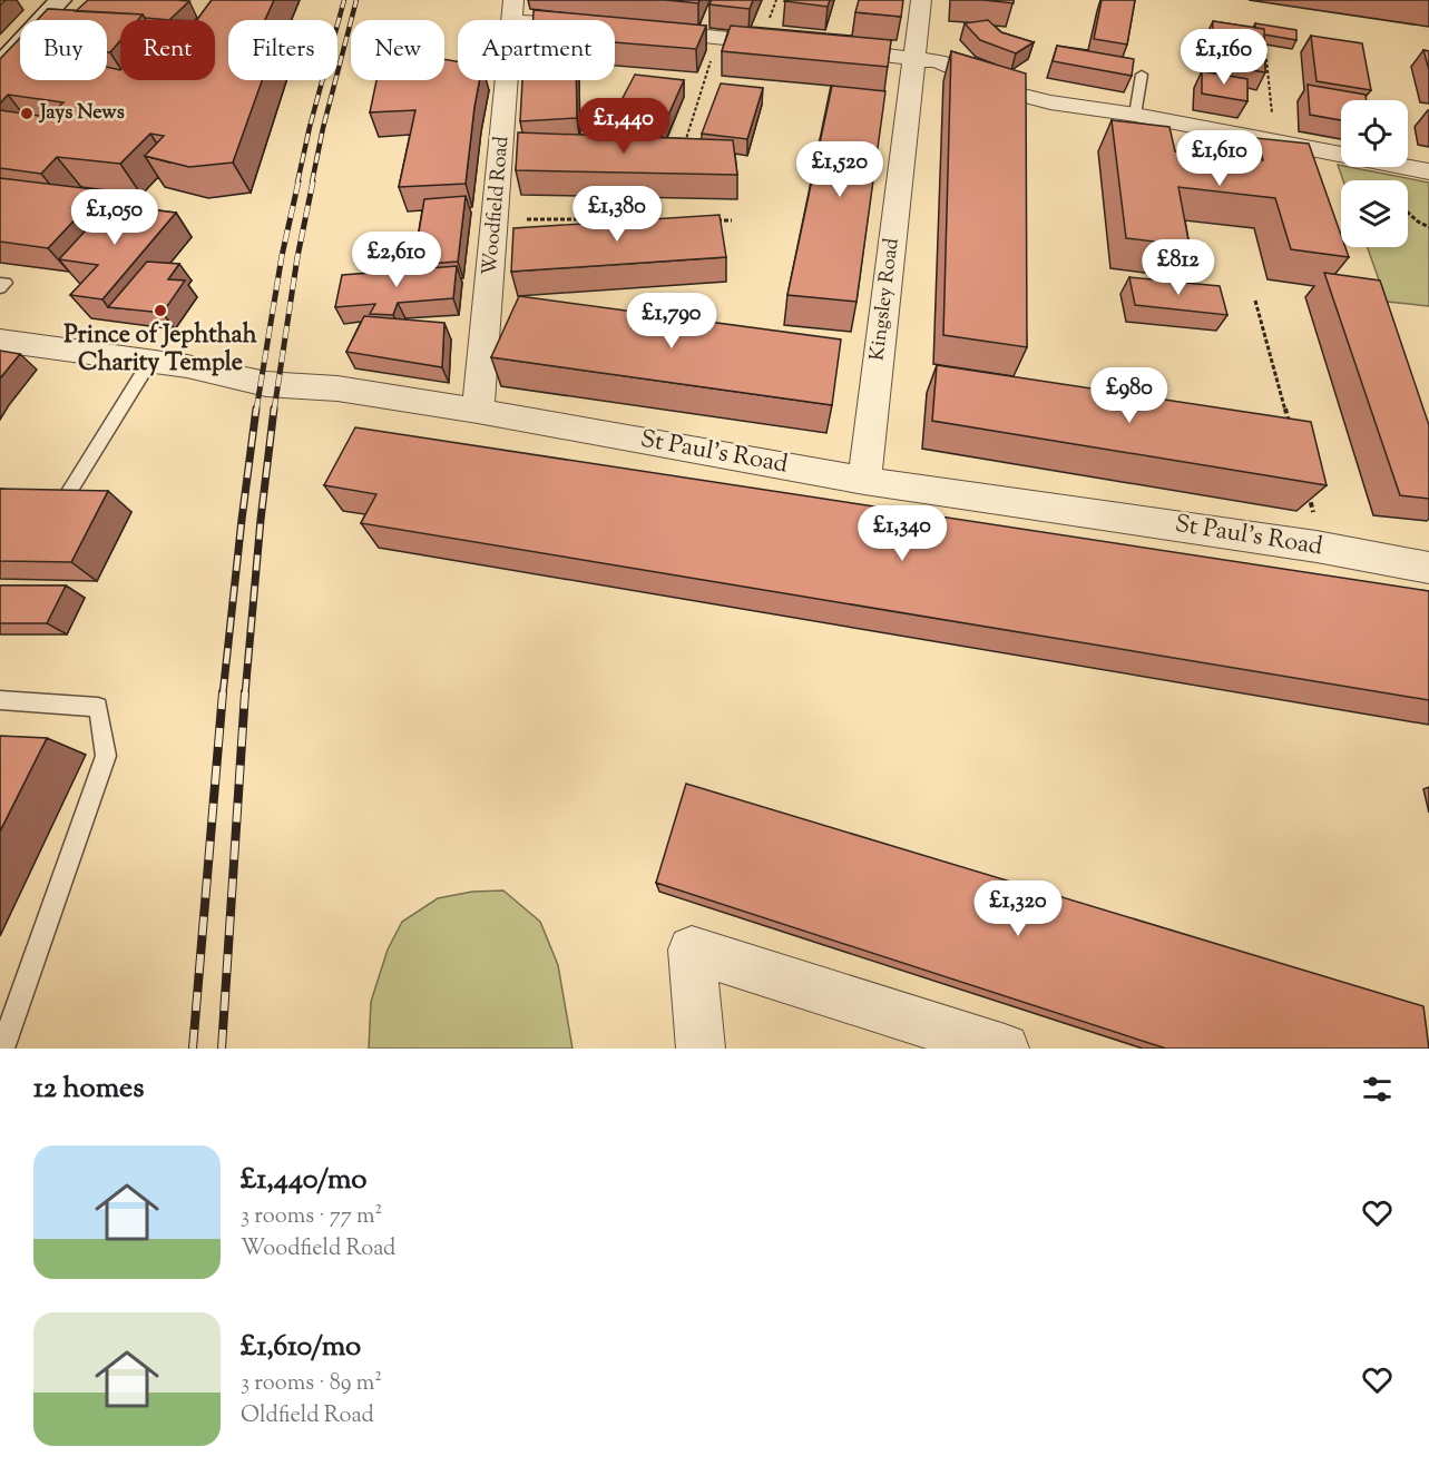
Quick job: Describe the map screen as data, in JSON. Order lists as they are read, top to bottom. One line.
{"streets":{"street":["Woodfield Road","Kingsley Road","St Paul's Road"]},"crossings":[["Woodfield Road","St Paul's Road"],["Kingsley Road","St Paul's Road"]],"places":["Jays News","Prince of Jephthah Charity Temple"],"page":{"chip":["Buy","Rent","Filters","New","Apartment"],"price":["£1,160","£1,440","£1,610","£1,520","£1,380","£1,050","£2,610","£812","£1,790","£980","£1,340","£1,320"],"heading":"12 homes","list":[{"name":"£1,440/mo","note":"3 rooms · 77 m² · Woodfield Road"},{"name":"£1,610/mo","note":"3 rooms · 89 m² · Oldfield Road"}]}}
